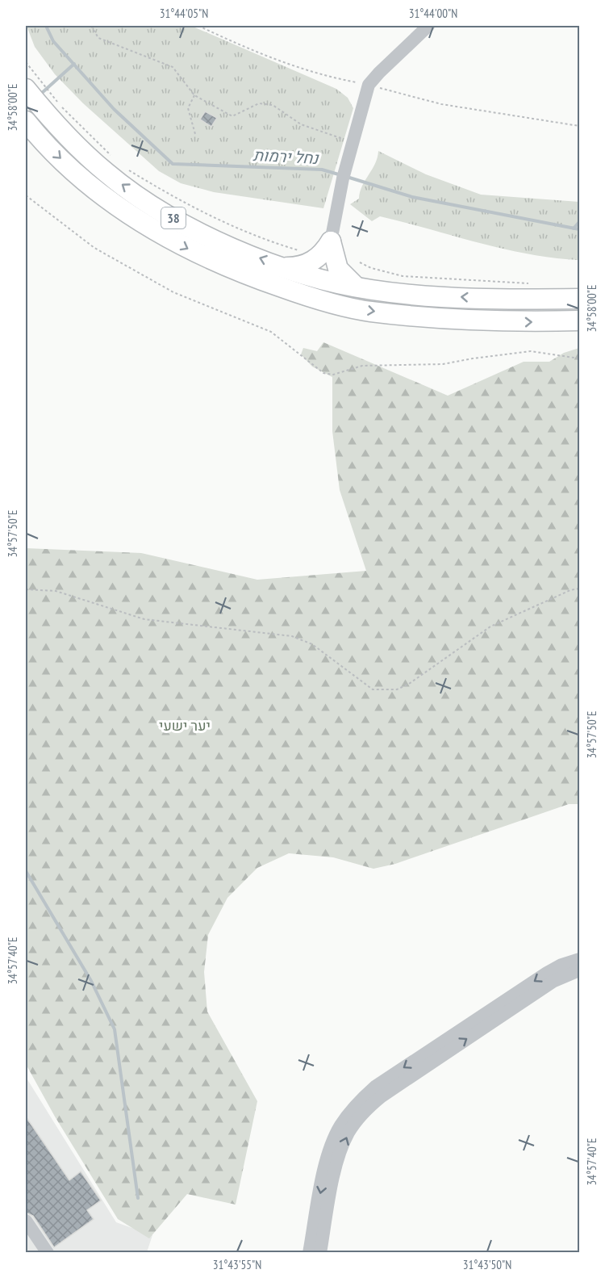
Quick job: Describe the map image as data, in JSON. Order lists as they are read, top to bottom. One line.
{"streets":{"highway":["38"]},"water":["נחל ירמות"],"parks":["יער ישעי"],"coordinates":["31°44'05\"N","31°44'00\"N","34°58'00\"E","34°57'50\"E","34°57'40\"E","31°43'55\"N","31°43'50\"N"]}
